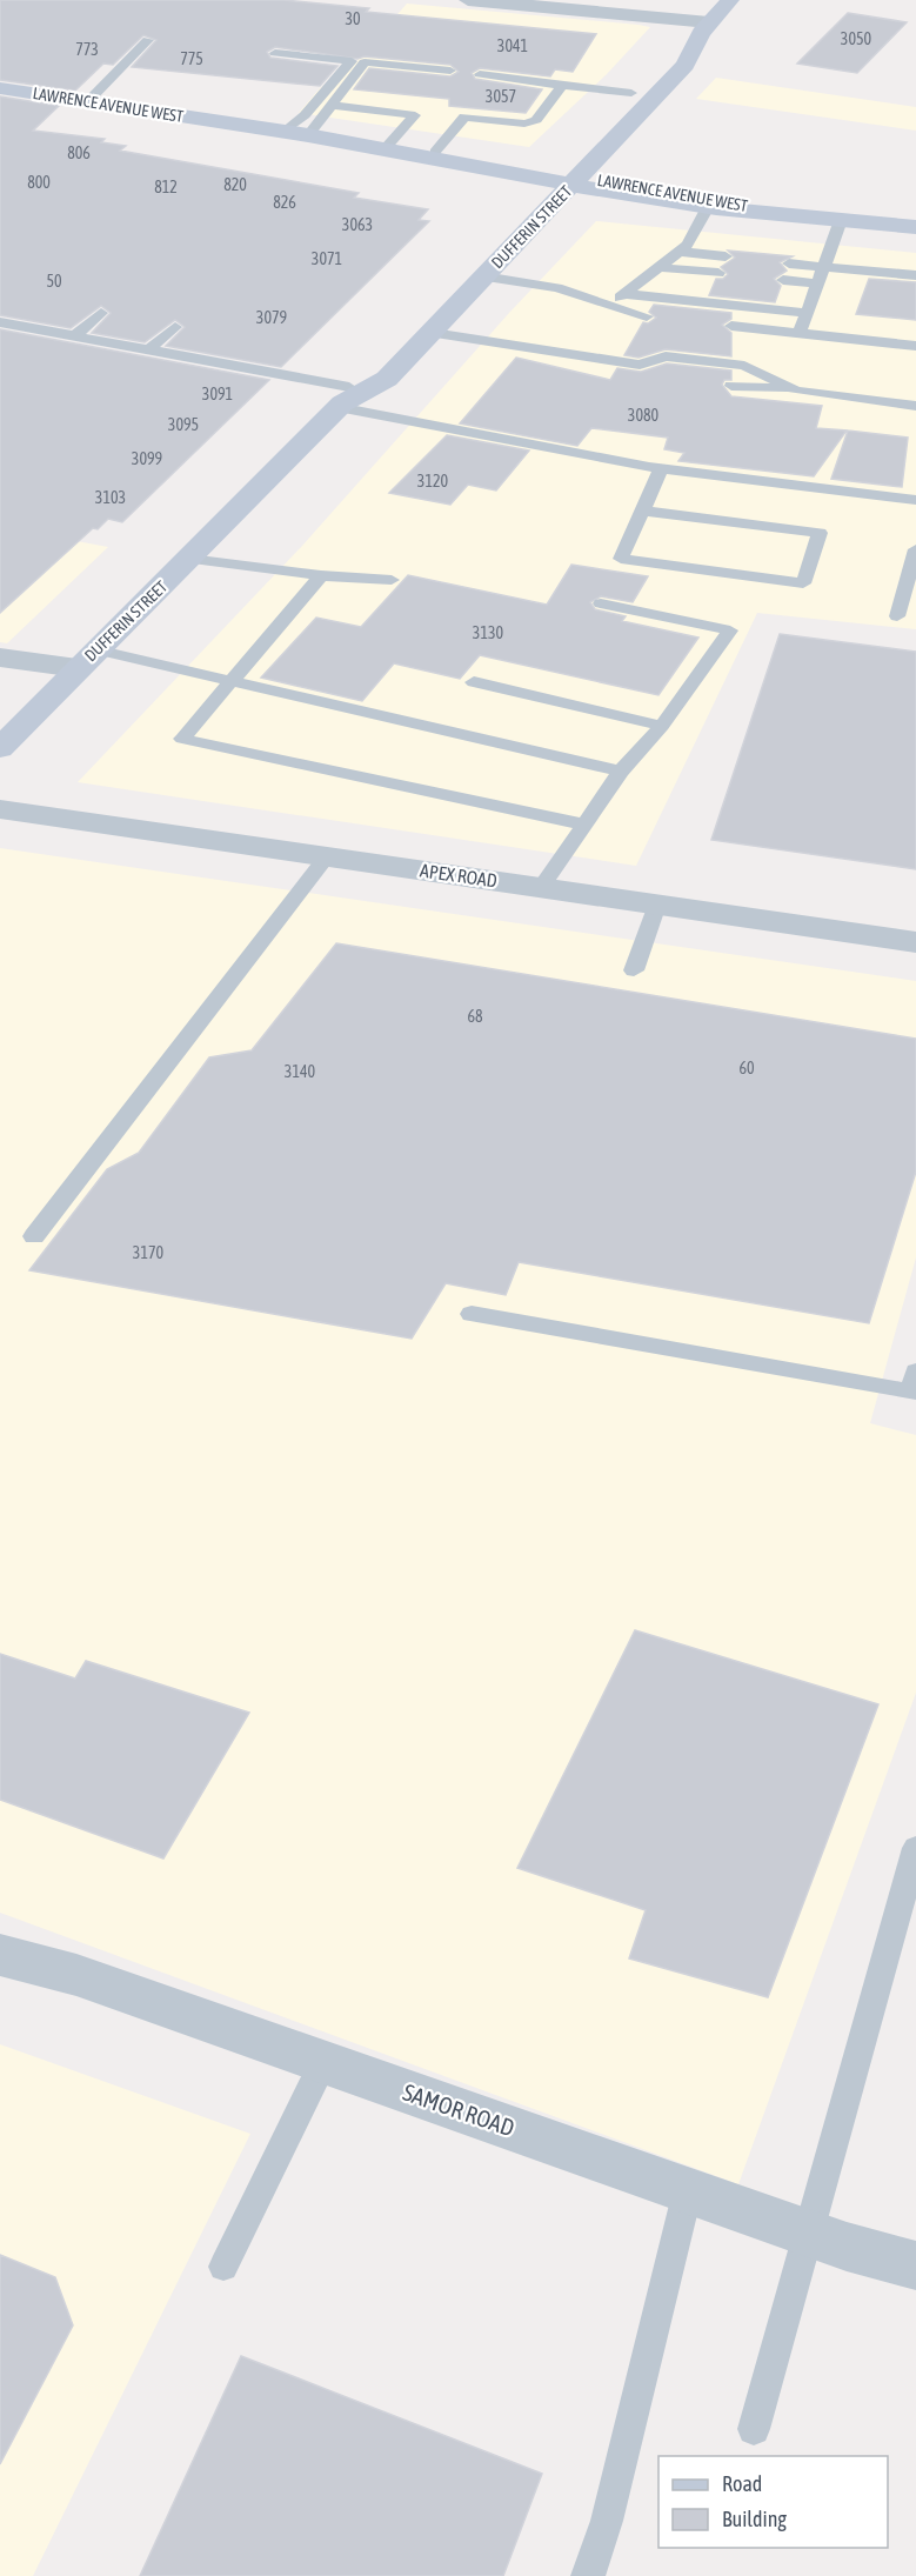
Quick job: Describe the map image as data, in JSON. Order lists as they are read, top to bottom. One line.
{"streets":{"main road":["LAWRENCE AVENUE WEST","DUFFERIN STREET"],"street":["APEX ROAD","SAMOR ROAD"]},"crossings":[["LAWRENCE AVENUE WEST","DUFFERIN STREET"]],"house_numbers":["30","3050","3041","773","775","3057","806","800","820","812","826","3063","3071","50","3079","3091","3080","3095","3099","3120","3103","3130","68","60","3140","3170"],"legend":["Road","Building"]}
